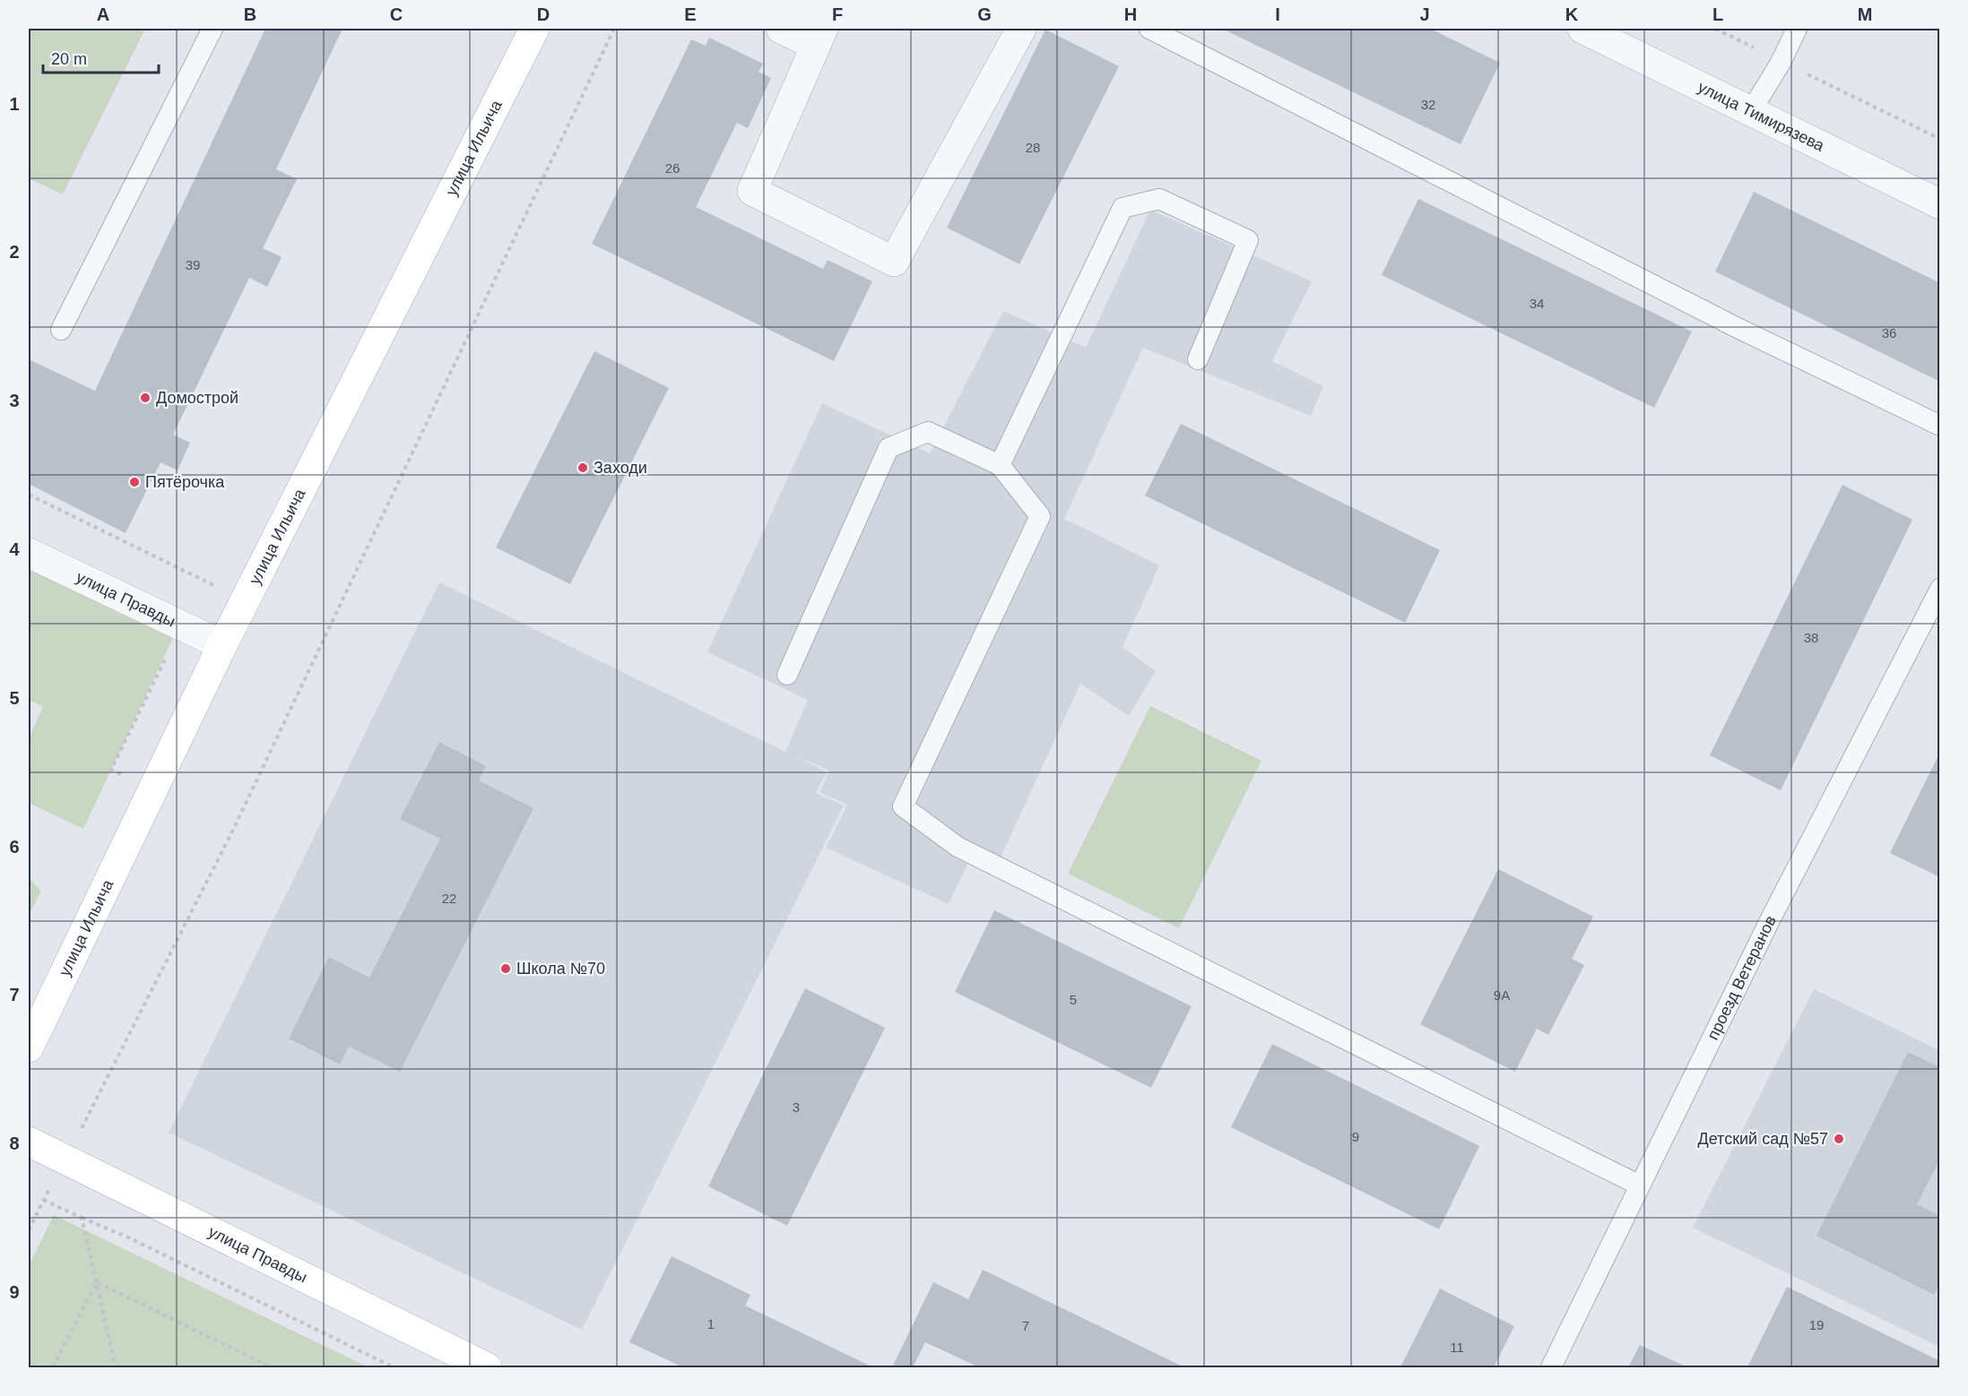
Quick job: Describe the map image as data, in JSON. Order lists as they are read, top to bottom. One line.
{"streets":{"street":["улица Тимирязева","улица Ильича","улица Правды"],"lane":["проезд Ветеранов"]},"crossings":[["улица Ильича","улица Правды"]],"places":["Домострой","Заходи","Пятёрочка","Школа №70","Детский сад №57"],"house_numbers":["32","28","26","39","34","36","38","22","9А","5","3","9","1","19","7","11"],"scale_bar":"20 m","grid":{"columns":["A","B","C","D","E","F","G","H","I","J","K","L","M"],"rows":["1","2","3","4","5","6","7","8","9"]}}
